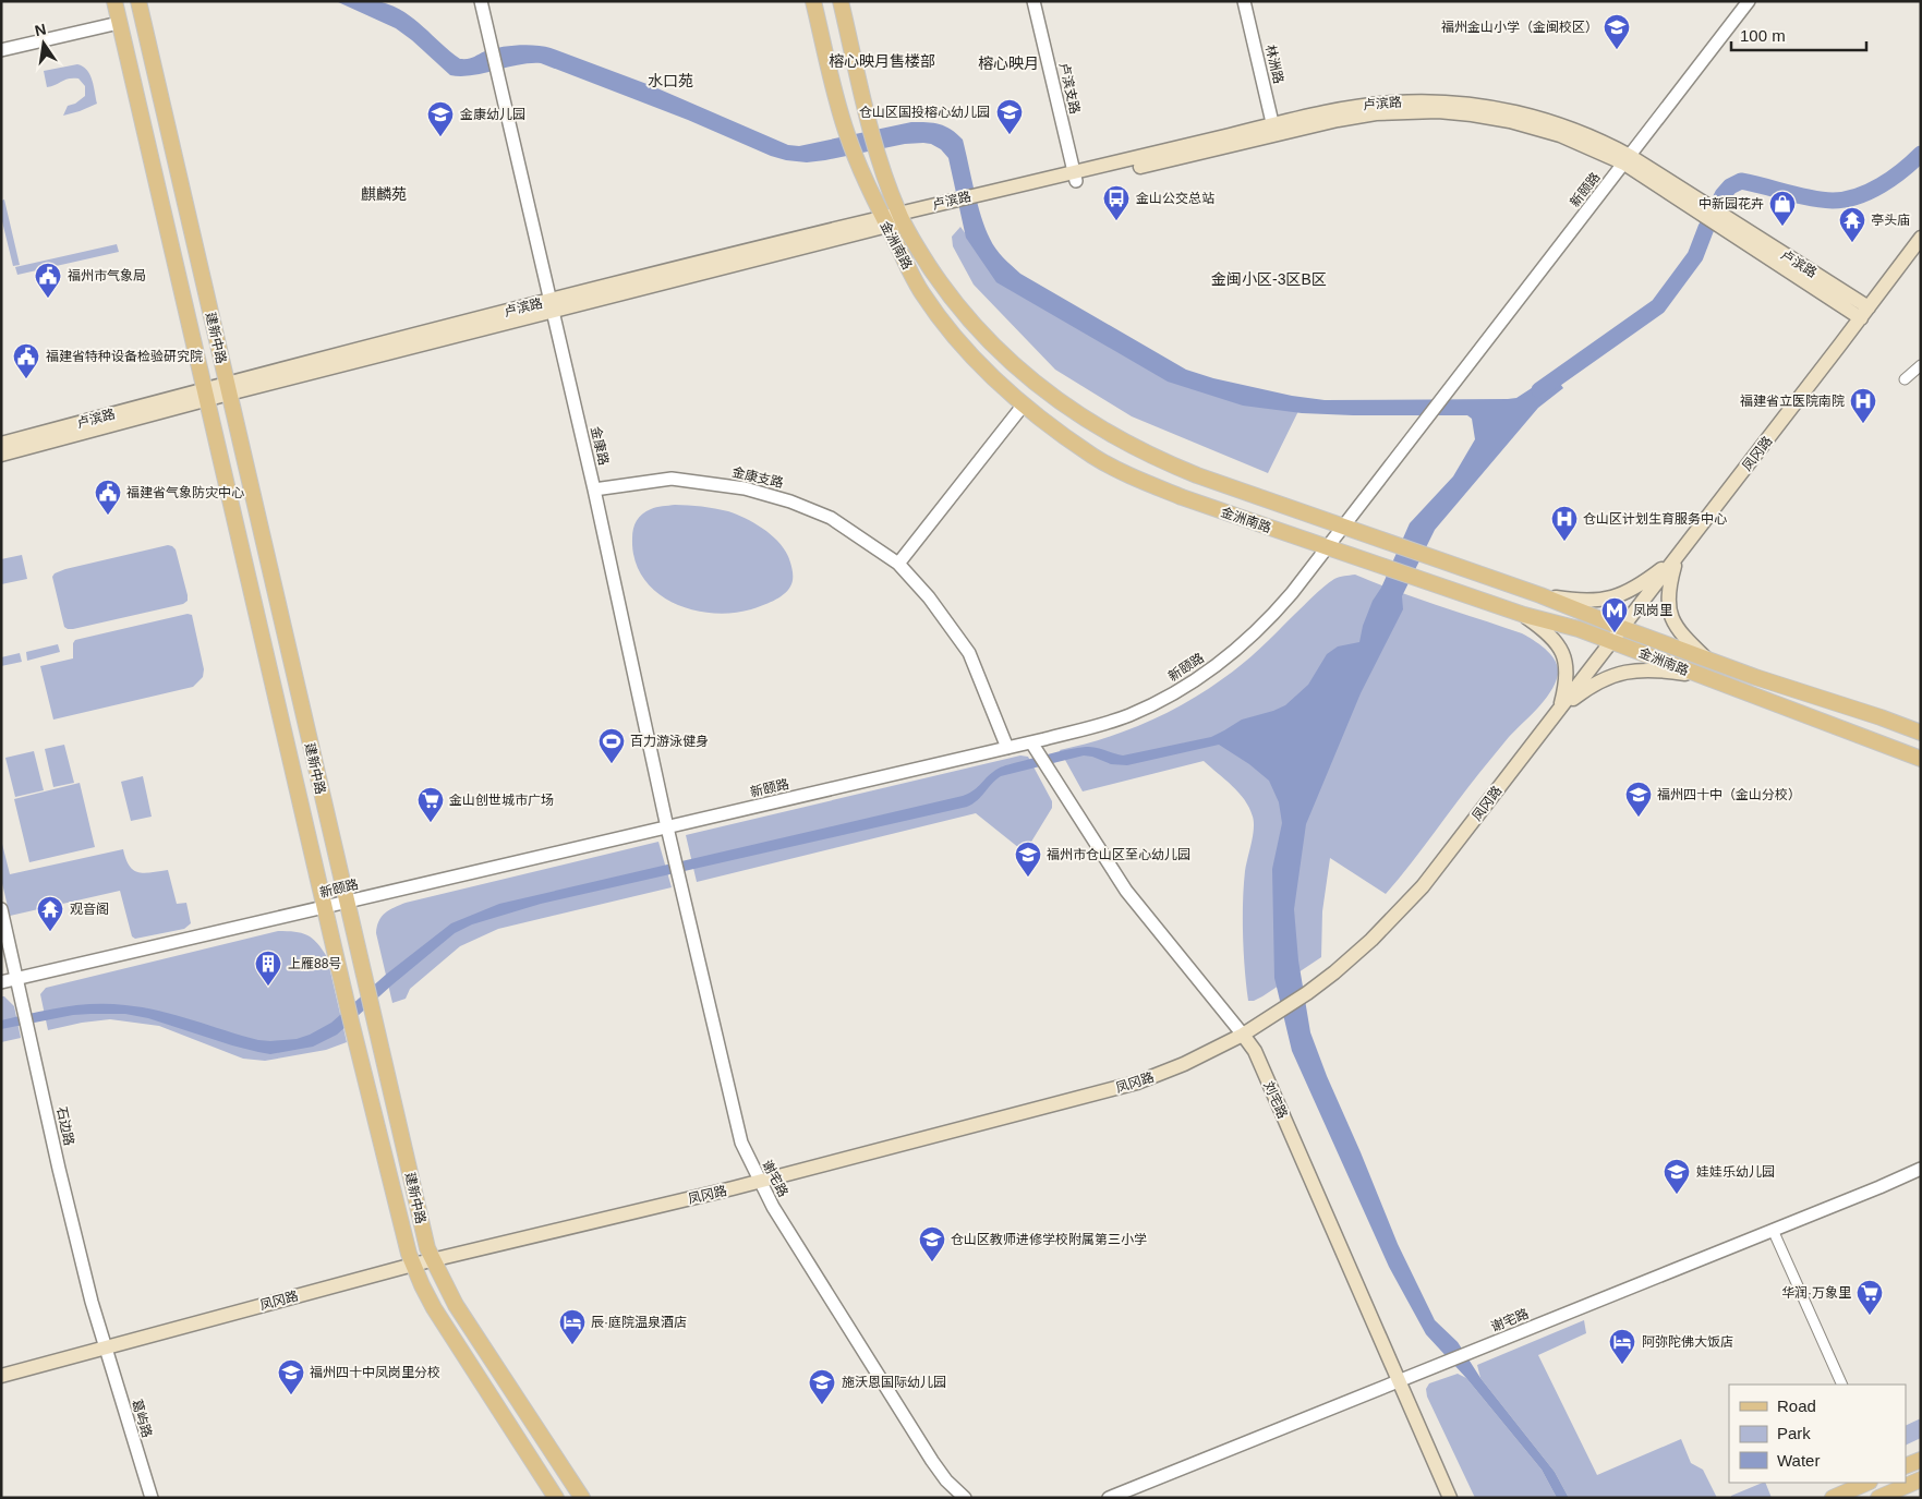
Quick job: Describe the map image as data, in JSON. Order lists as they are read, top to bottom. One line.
{"streets":{"main road":["卢滨路","金洲南路","建新中路","凤冈路","刘宅路"],"street":["林洲路","卢滨支路","新颐路","金康路","金康支路","石边路","谢宅路","葛屿路"]},"crossings":[["林洲路","卢滨路"],["卢滨支路","卢滨路"],["卢滨路","新颐路"],["卢滨路","金洲南路"],["卢滨路","建新中路"],["卢滨路","金康路"],["卢滨路","凤冈路"],["新颐路","金洲南路"],["新颐路","建新中路"],["新颐路","金康路"],["新颐路","金康支路"],["新颐路","刘宅路"],["新颐路","石边路"],["新颐路","谢宅路"],["金洲南路","凤冈路"],["建新中路","凤冈路"],["金康路","金康支路"],["金康路","谢宅路"],["凤冈路","刘宅路"],["凤冈路","石边路"],["凤冈路","谢宅路"],["凤冈路","葛屿路"],["刘宅路","谢宅路"],["石边路","葛屿路"]],"districts":["榕心映月售楼部","榕心映月","水口苑","麒麟苑","金闽小区-3区B区"],"places":{"school or university":["福州金山小学（金闽校区）","仓山区国投榕心幼儿园","金康幼儿园","福州四十中（金山分校）","福州市仓山区至心幼儿园","娃娃乐幼儿园","仓山区教师进修学校附属第三小学","福州四十中凤岗里分校","施沃恩国际幼儿园"],"bus stop":["金山公交总站"],"shop":["中新园花卉"],"temple":["亭头庙","观音阁"],"public building":["福州市气象局","福建省特种设备检验研究院","福建省气象防灾中心"],"hospital":["福建省立医院南院","仓山区计划生育服务中心"],"metro station":["凤岗里"],"sports":["百力游泳健身"],"supermarket":["金山创世城市广场","华润·万象里"],"building":["上雁88号"],"hotel":["辰·庭院温泉酒店","阿弥陀佛大饭店"]},"legend":["Road","Park","Water"],"scale_bar":"100 m","north":"top"}
